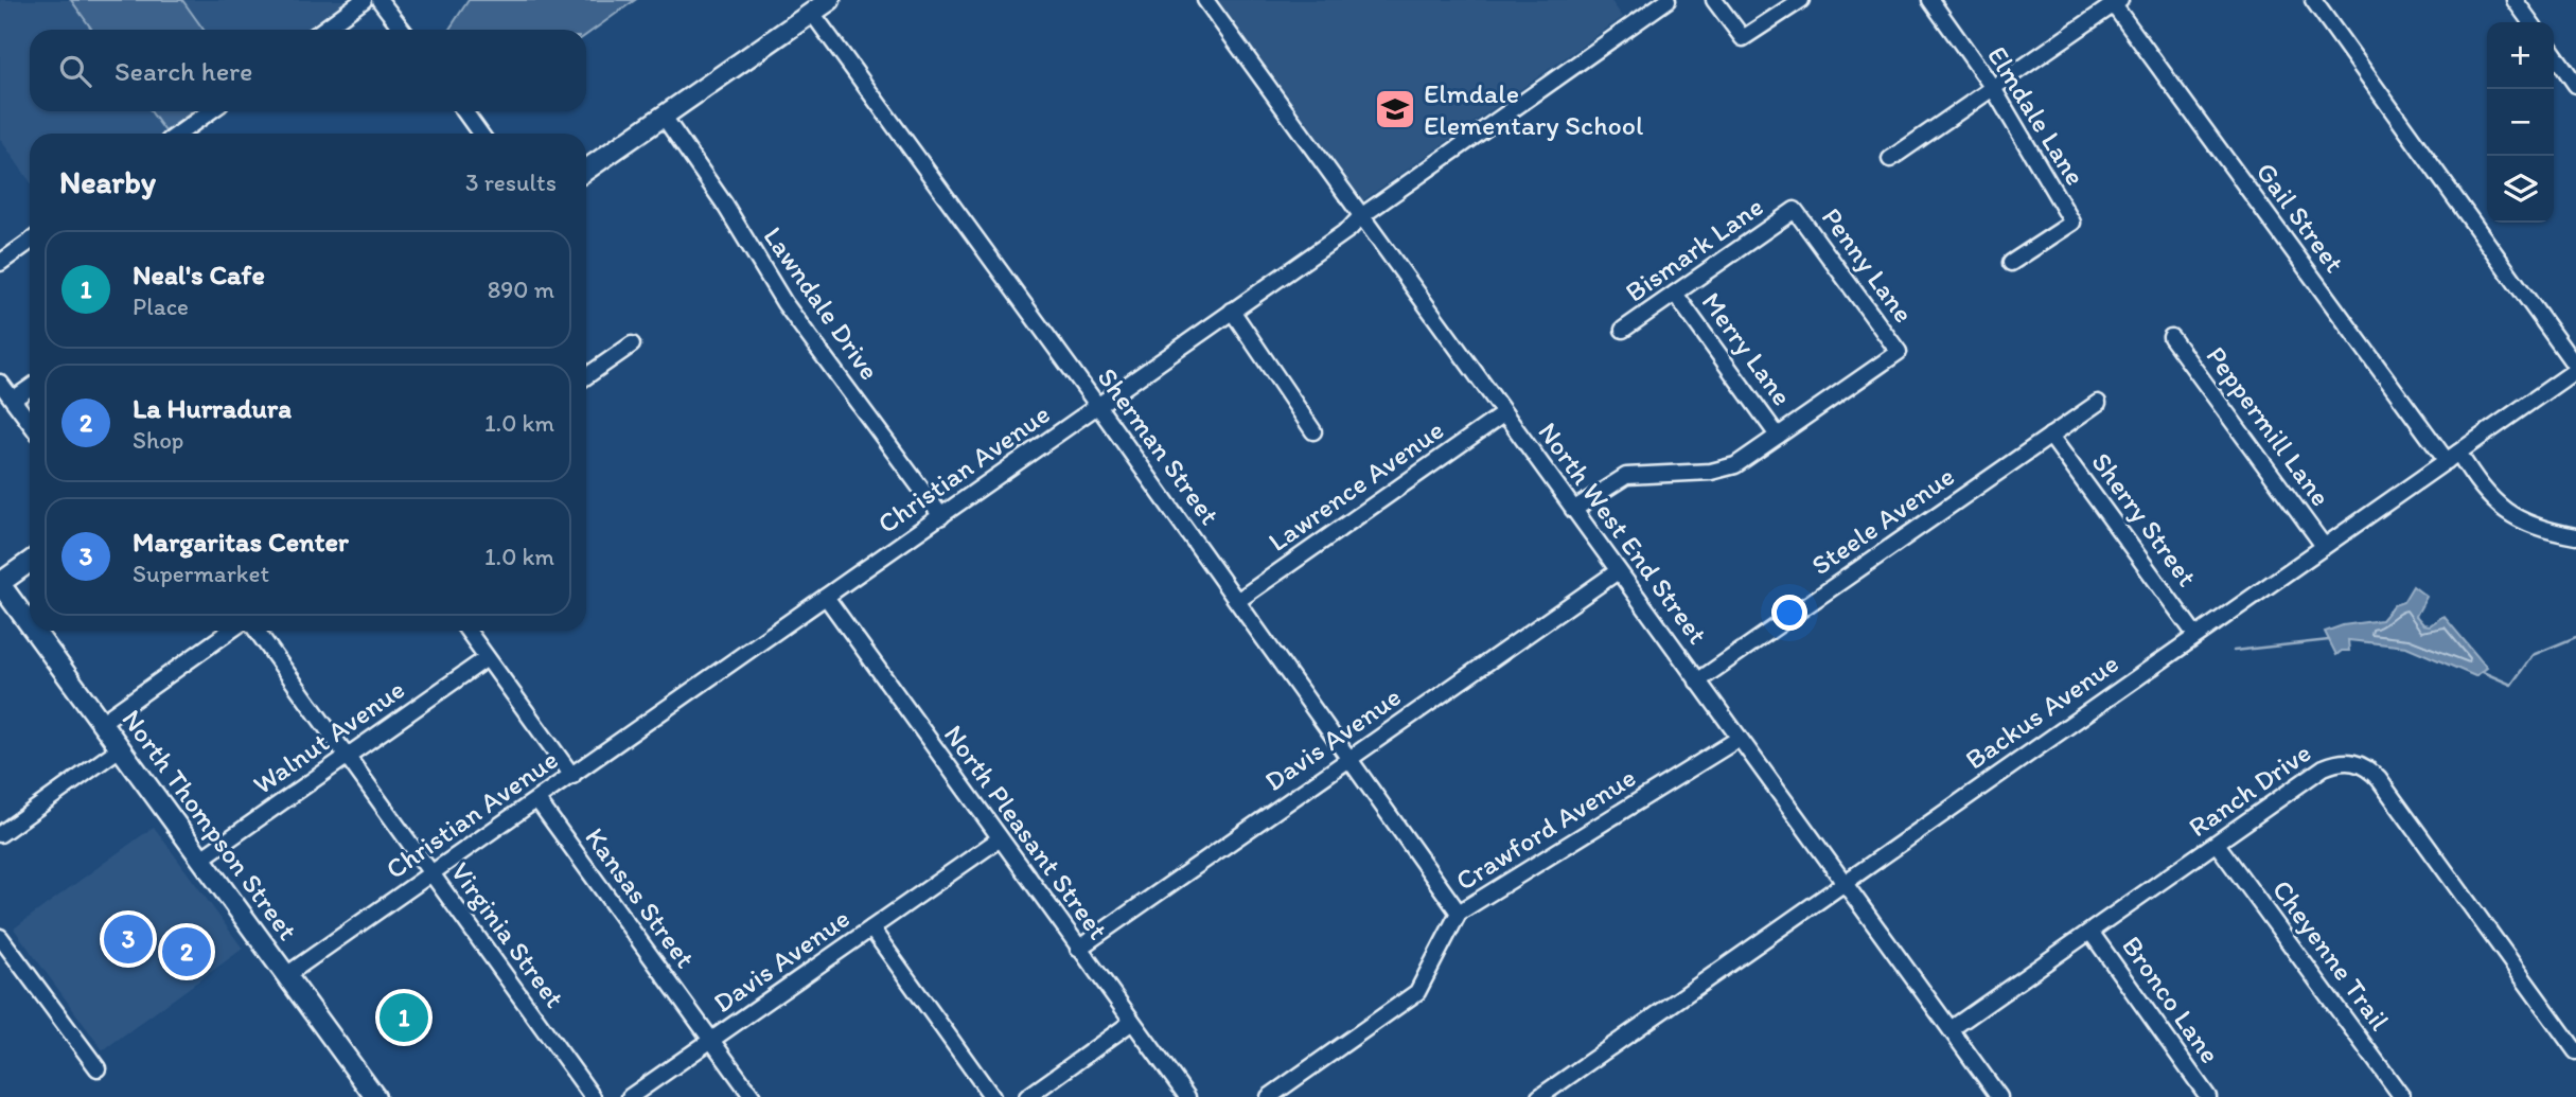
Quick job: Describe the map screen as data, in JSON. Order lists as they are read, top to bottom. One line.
{"streets":{"main road":["North Thompson Street"],"street":["Elmdale Lane","Gail Street","Bismark Lane","Penny Lane","Lawndale Drive","Merry Lane","Peppermill Lane","Sherman Street","Christian Avenue","Lawrence Avenue","Sherry Street","Steele Avenue","North West End Street","Backus Avenue","Walnut Avenue","Davis Avenue","Ranch Drive","Crawford Avenue","North Pleasant Street","Kansas Street","Virginia Street","Cheyenne Trail","Bronco Lane"]},"crossings":[["Gail Street","Backus Avenue"],["Bismark Lane","Penny Lane"],["Bismark Lane","Merry Lane"],["Penny Lane","Merry Lane"],["Lawndale Drive","Christian Avenue"],["Peppermill Lane","Backus Avenue"],["Sherman Street","Christian Avenue"],["Sherman Street","Lawrence Avenue"],["Sherman Street","Davis Avenue"],["Sherman Street","Crawford Avenue"],["Christian Avenue","North West End Street"],["Christian Avenue","North Thompson Street"],["Christian Avenue","North Pleasant Street"],["Christian Avenue","Kansas Street"],["Christian Avenue","Virginia Street"],["Lawrence Avenue","North West End Street"],["Sherry Street","Steele Avenue"],["Sherry Street","Backus Avenue"],["Steele Avenue","North West End Street"],["North West End Street","Backus Avenue"],["North West End Street","Davis Avenue"],["North West End Street","Ranch Drive"],["North West End Street","Crawford Avenue"],["Walnut Avenue","North Thompson Street"],["Walnut Avenue","Virginia Street"],["Davis Avenue","North Pleasant Street"],["Davis Avenue","Kansas Street"],["Ranch Drive","Cheyenne Trail"],["Ranch Drive","Bronco Lane"]],"places":{"school or university":["Elmdale Elementary School"]},"page":{"map_buttons":["+","−"],"search":"Search here","heading":["Nearby","3 results"],"list":[{"mark":"1","name":"Neal's Cafe","note":"Place","value":"890 m"},{"mark":"2","name":"La Hurradura","note":"Shop","value":"1.0 km"},{"mark":"3","name":"Margaritas Center","note":"Supermarket","value":"1.0 km"}],"pins":["3","2","1"]}}
